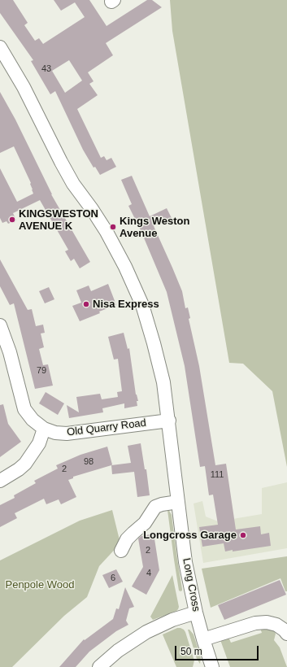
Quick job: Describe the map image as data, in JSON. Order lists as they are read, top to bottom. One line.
{"streets":{"street":["Old Quarry Road","Long Cross"]},"parks":["Penpole Wood"],"places":["KINGSWESTON AVENUE K","Kings Weston Avenue","Nisa Express","Longcross Garage"],"house_numbers":["43","79","98","2","111","2","4","6"],"scale_bar":"50 m"}
